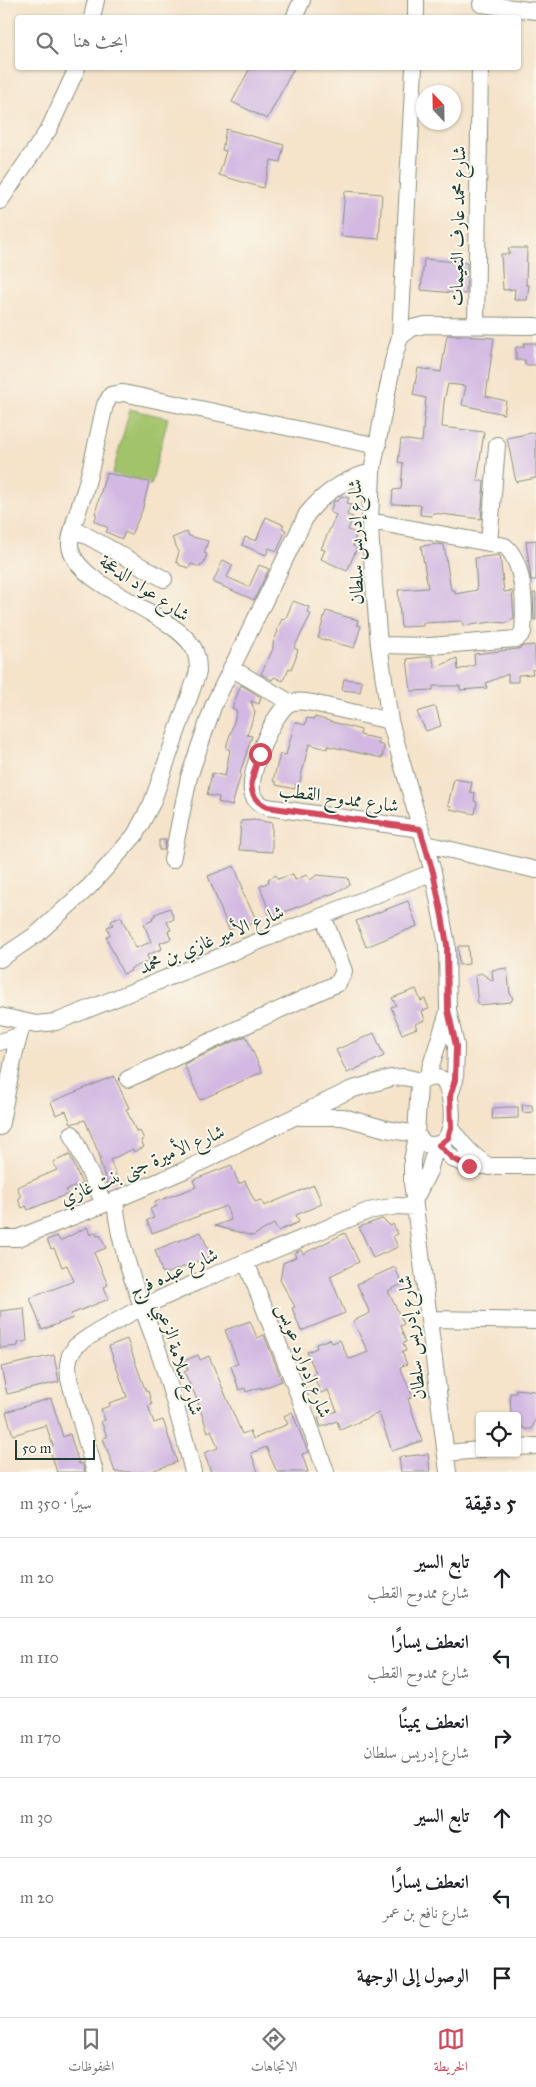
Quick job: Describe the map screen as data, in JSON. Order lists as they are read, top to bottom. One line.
{"streets":{"street":["شارع محمد عارف النعيمات","شارع إدريس سلطان","شارع عواد الدعجة","شارع ممدوح القطب","شارع الأمير غازي بن محمد","شارع الأميرة جنى بنت غازي","شارع عبده فرج","شارع سلامة الزعبي","شارع إدوارد عويس"]},"crossings":[["شارع إدريس سلطان","شارع عواد الدعجة"],["شارع إدريس سلطان","شارع ممدوح القطب"],["شارع إدريس سلطان","شارع الأمير غازي بن محمد"],["شارع إدريس سلطان","شارع الأميرة جنى بنت غازي"],["شارع إدريس سلطان","شارع عبده فرج"],["شارع الأميرة جنى بنت غازي","شارع سلامة الزعبي"],["شارع عبده فرج","شارع سلامة الزعبي"],["شارع عبده فرج","شارع إدوارد عويس"]],"scale_bar":"50 m","north":"top","page":{"search":"ابحث هنا","scale":"50 m","heading":["5 دقيقة","سيرًا · 350 m"],"list":[["تابع السير","شارع ممدوح القطب","20 m"],["انعطف يسارًا","شارع ممدوح القطب","110 m"],["انعطف يمينًا","شارع إدريس سلطان","170 m"],["تابع السير","30 m"],["انعطف يسارًا","شارع نافع بن عمر","20 m"],"الوصول إلى الوجهة"],"nav":["الخريطة","الاتجاهات","المحفوظات"]}}
